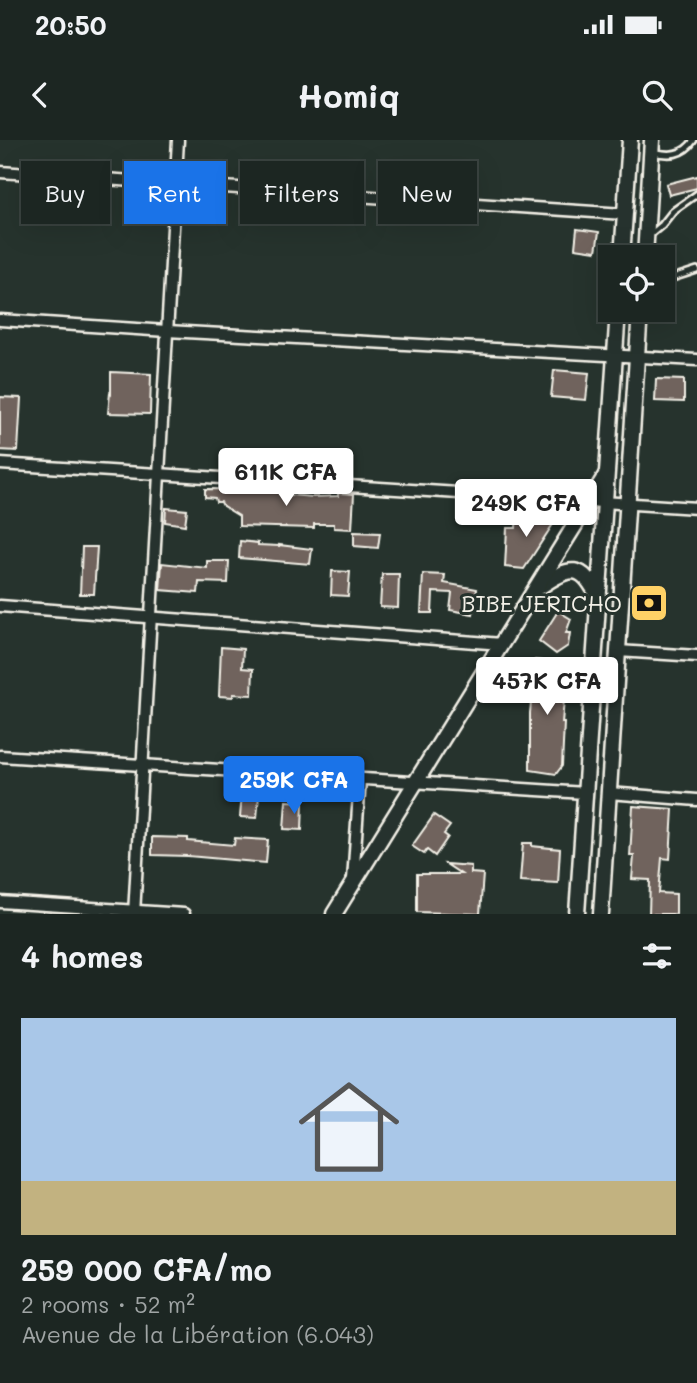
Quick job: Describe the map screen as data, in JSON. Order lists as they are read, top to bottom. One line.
{"places":{"bank":["BIBE JERICHO"]},"page":{"status":"20:50","header":"Homiq","chip":["Buy","Rent","Filters","New"],"price":["611K CFA","249K CFA","457K CFA","259K CFA"],"heading":"4 homes","list":[{"name":"259 000 CFA/mo","note":"2 rooms · 52 m² · Avenue de la Libération (6.043)"}]}}
